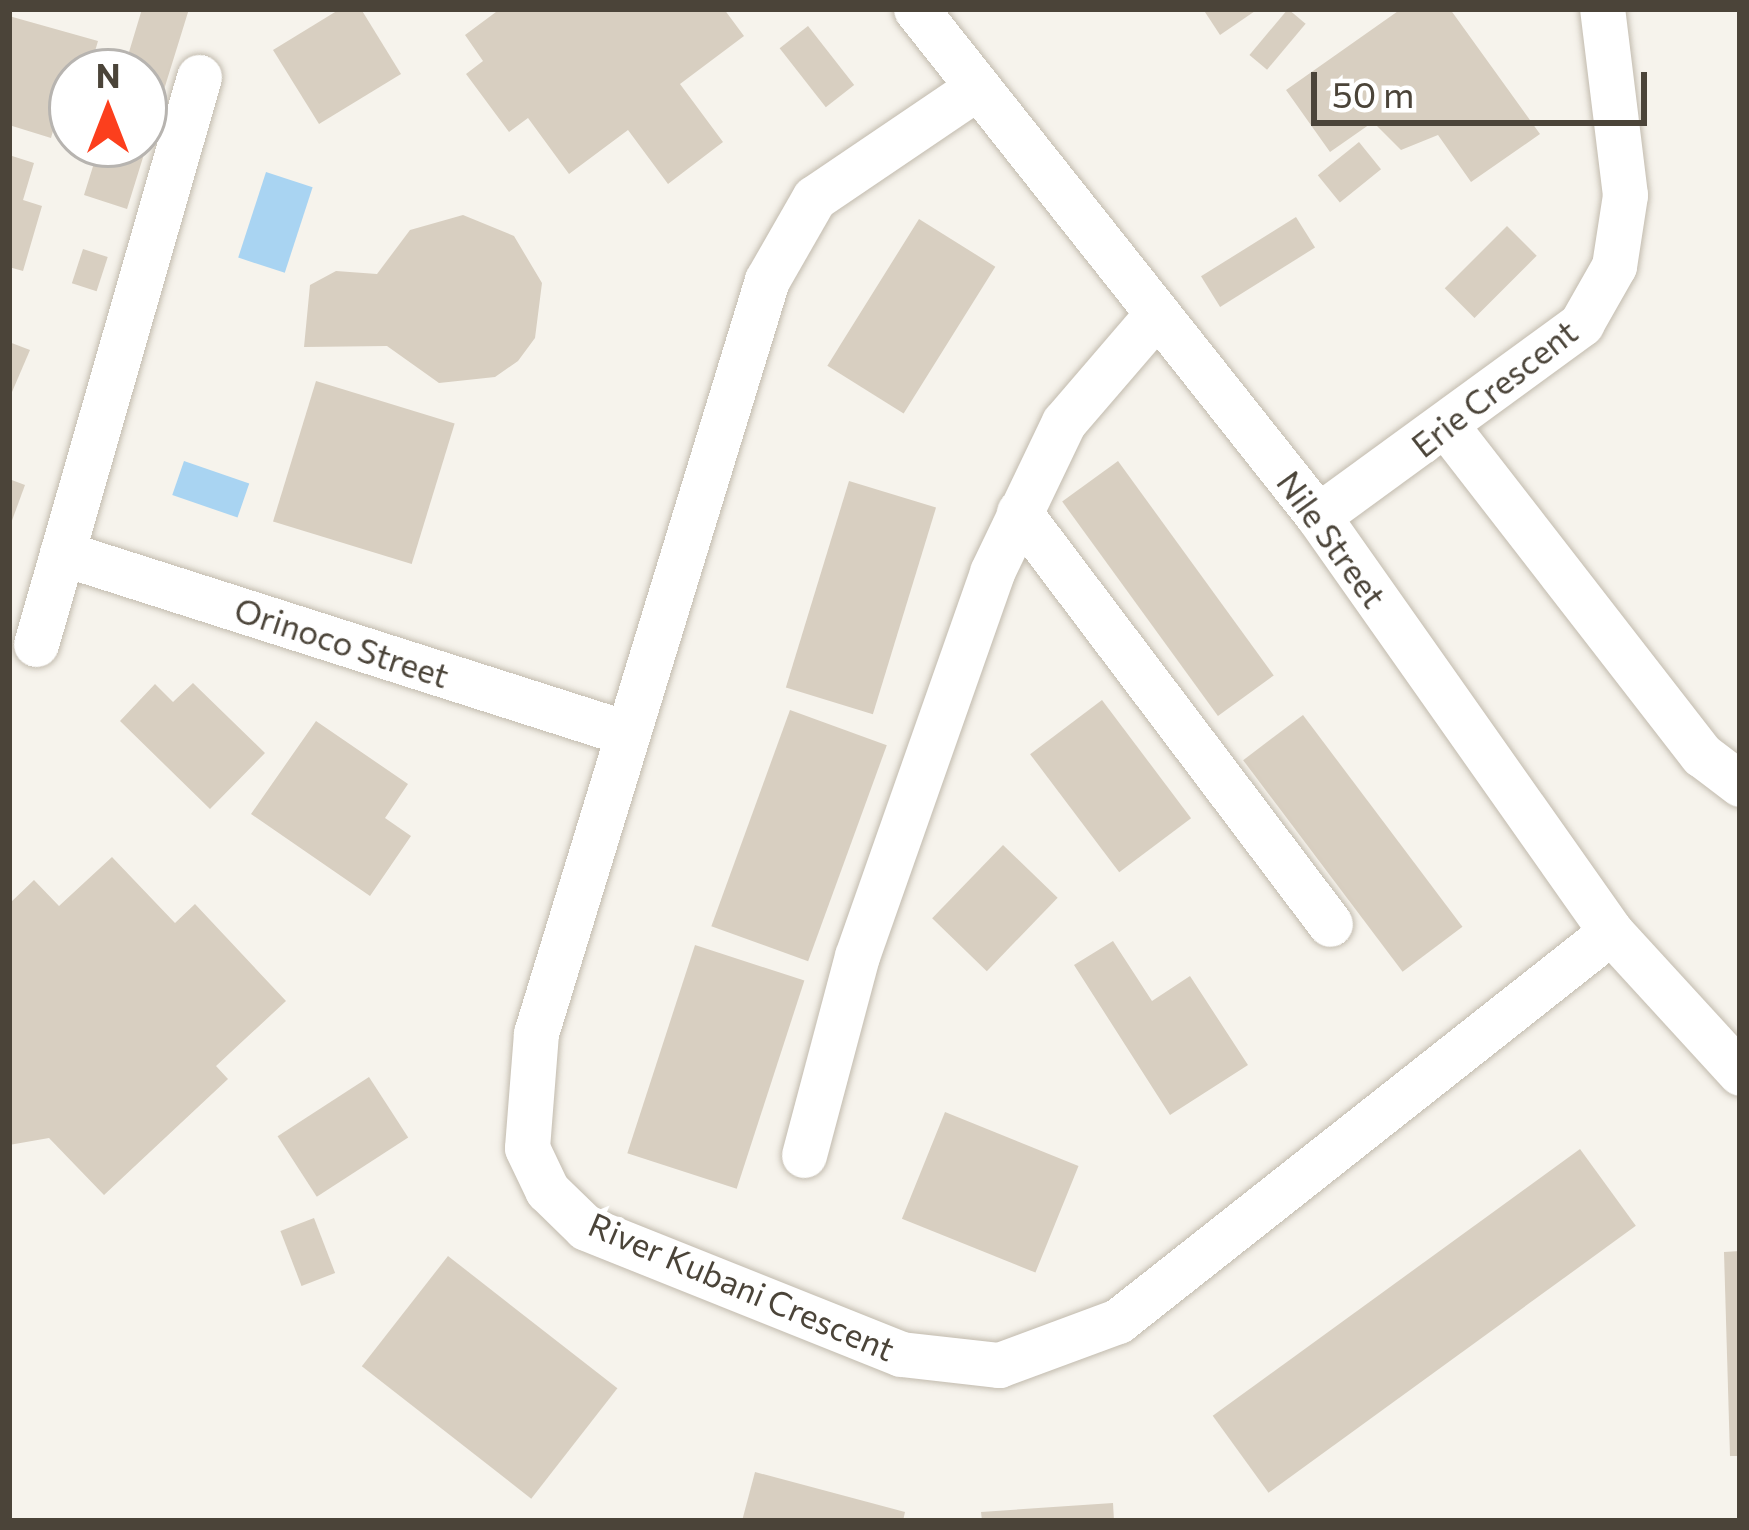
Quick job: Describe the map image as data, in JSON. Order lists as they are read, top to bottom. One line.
{"streets":{"street":["Erie Crescent","Nile Street","Orinoco Street","River Kubani Crescent"]},"crossings":[["Erie Crescent","Nile Street"],["Nile Street","River Kubani Crescent"],["Orinoco Street","River Kubani Crescent"]],"scale_bar":"50 m","north":"top"}
